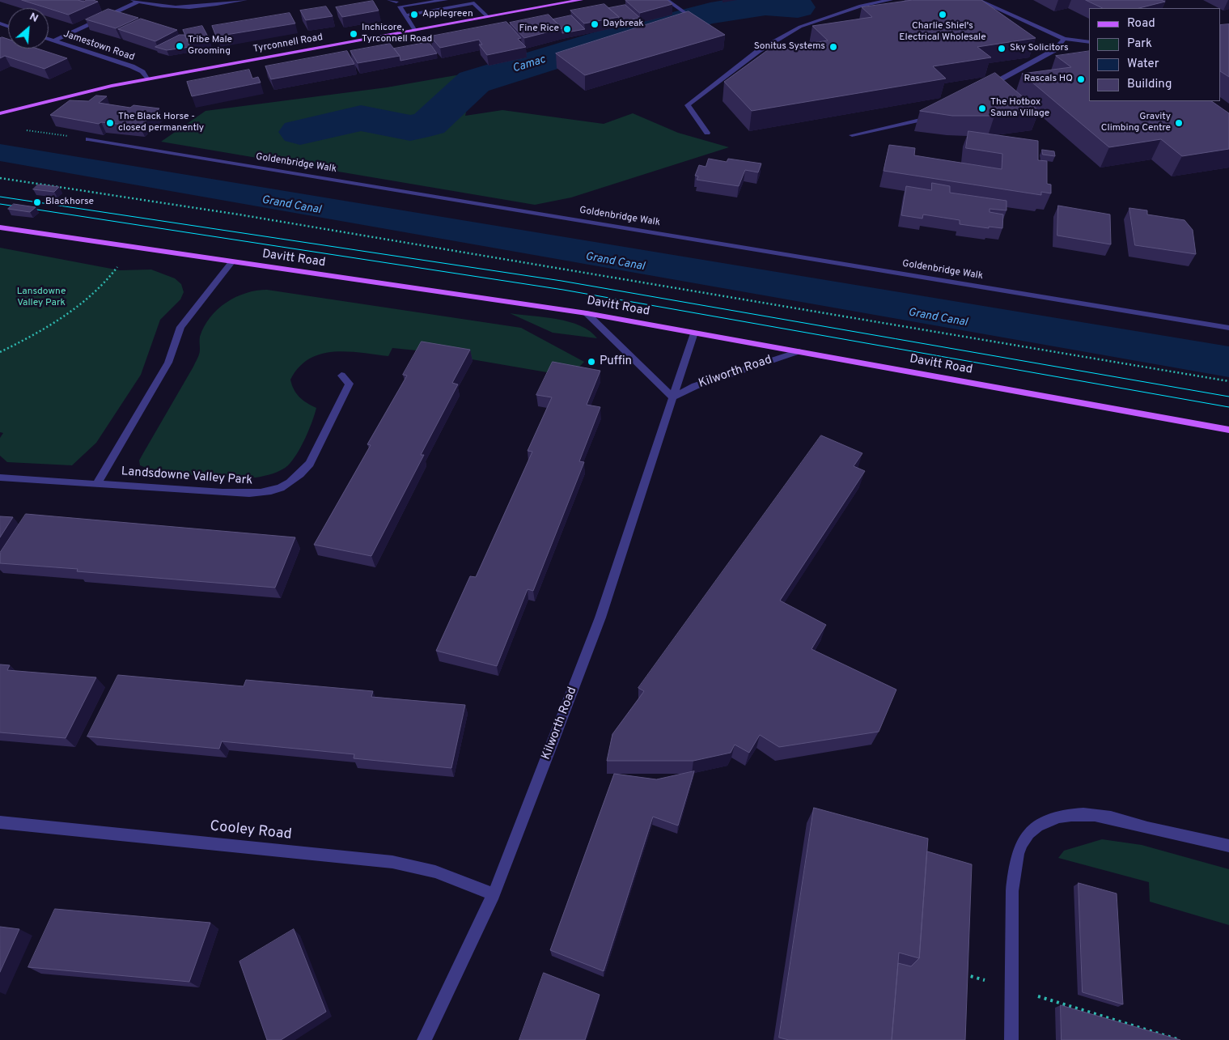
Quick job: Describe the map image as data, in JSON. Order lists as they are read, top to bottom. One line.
{"streets":{"main road":["Tyrconnell Road","Davitt Road"],"street":["Jamestown Road","Goldenbridge Walk","Kilworth Road","Landsdowne Valley Park","Cooley Road"]},"crossings":[["Tyrconnell Road","Jamestown Road"],["Davitt Road","Kilworth Road"],["Davitt Road","Landsdowne Valley Park"],["Kilworth Road","Cooley Road"]],"water":["Camac","Grand Canal"],"parks":["Lansdowne Valley Park"],"places":["Applegreen","Charlie Shiel's Electrical Wholesale","Daybreak","Fine Rice","Inchicore, Tyrconnell Road","Tribe Male Grooming","Sonitus Systems","Sky Solicitors","Rascals HQ","The Hotbox Sauna Village","The Black Horse - closed permanently","Gravity Climbing Centre","Blackhorse","Puffin"],"legend":["Road","Park","Water","Building"],"north":"top right"}
